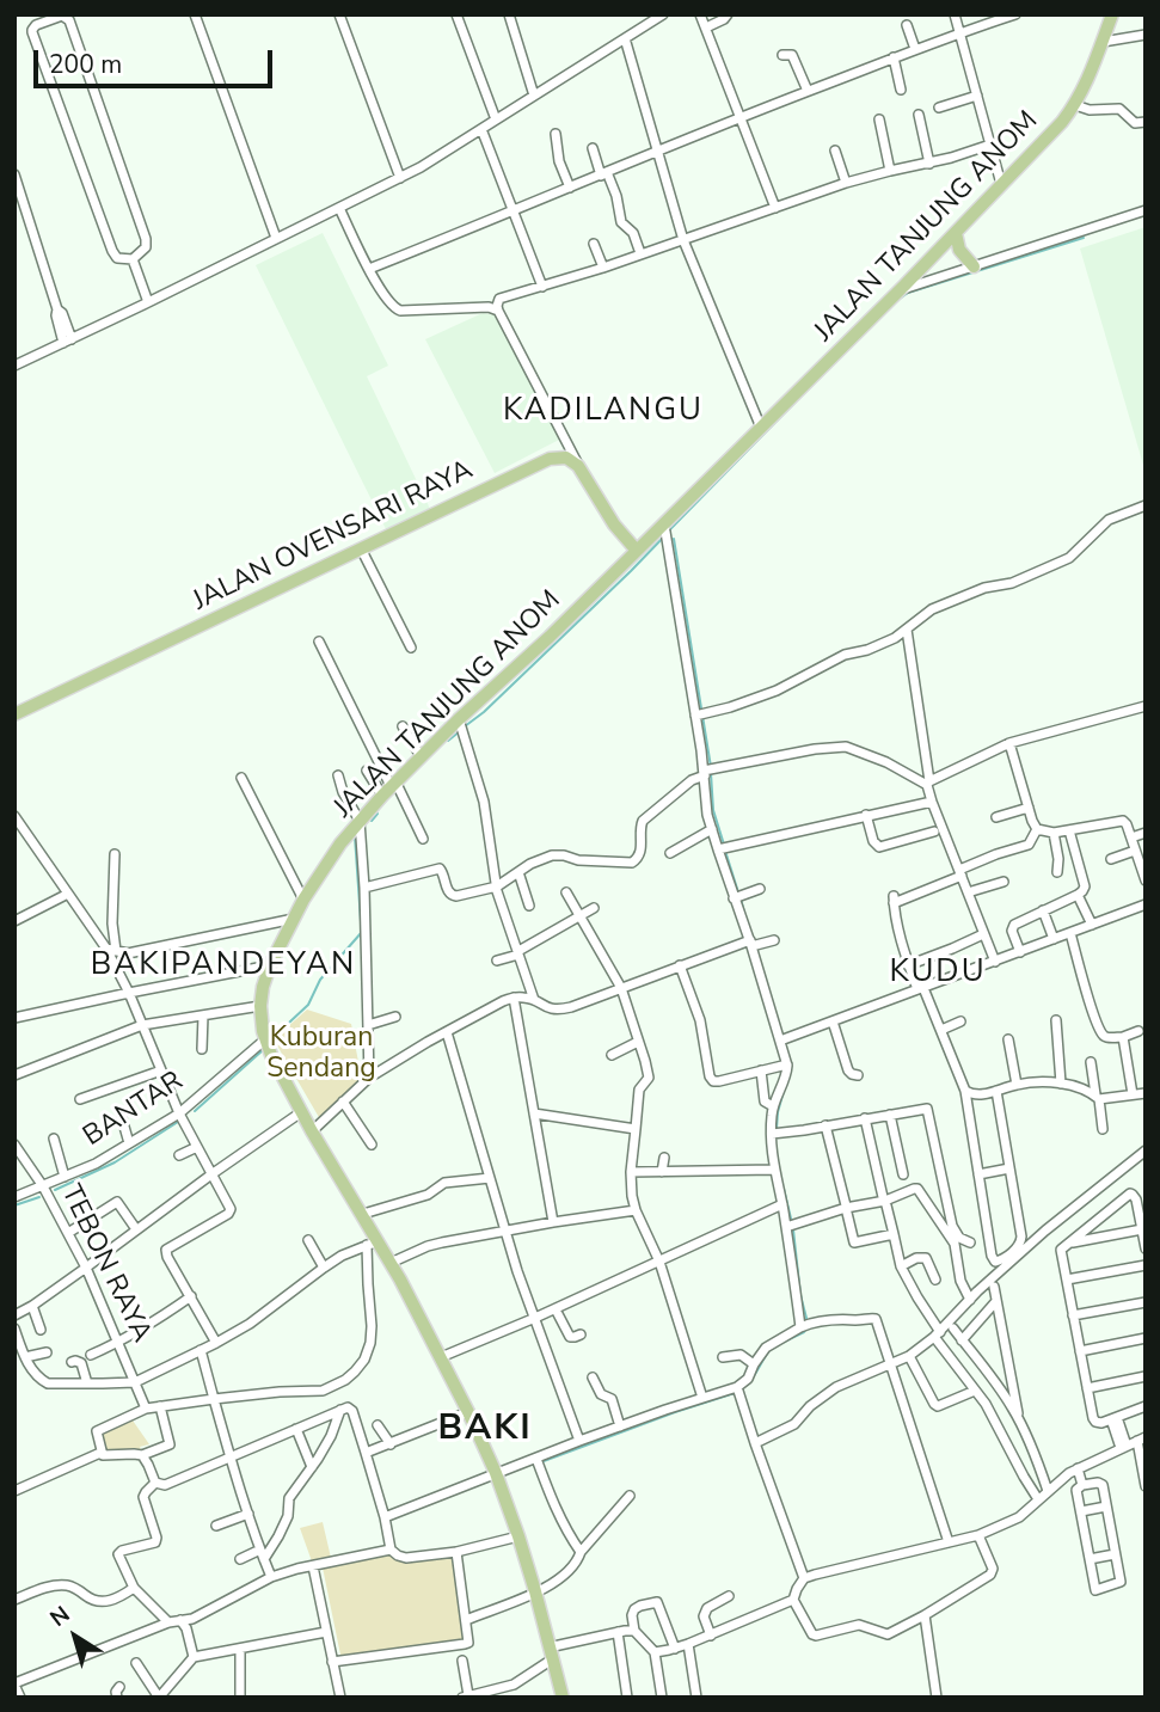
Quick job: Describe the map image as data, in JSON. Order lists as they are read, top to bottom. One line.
{"streets":{"main road":["JALAN TANJUNG ANOM","JALAN OVENSARI RAYA"],"street":["BANTAR","TEBON RAYA"]},"crossings":[["JALAN TANJUNG ANOM","BANTAR"],["BANTAR","TEBON RAYA"]],"districts":["KADILANGU","BAKIPANDEYAN","KUDU","BAKI"],"parks":["Kuburan Sendang"],"scale_bar":"200 m","north":"top left"}
